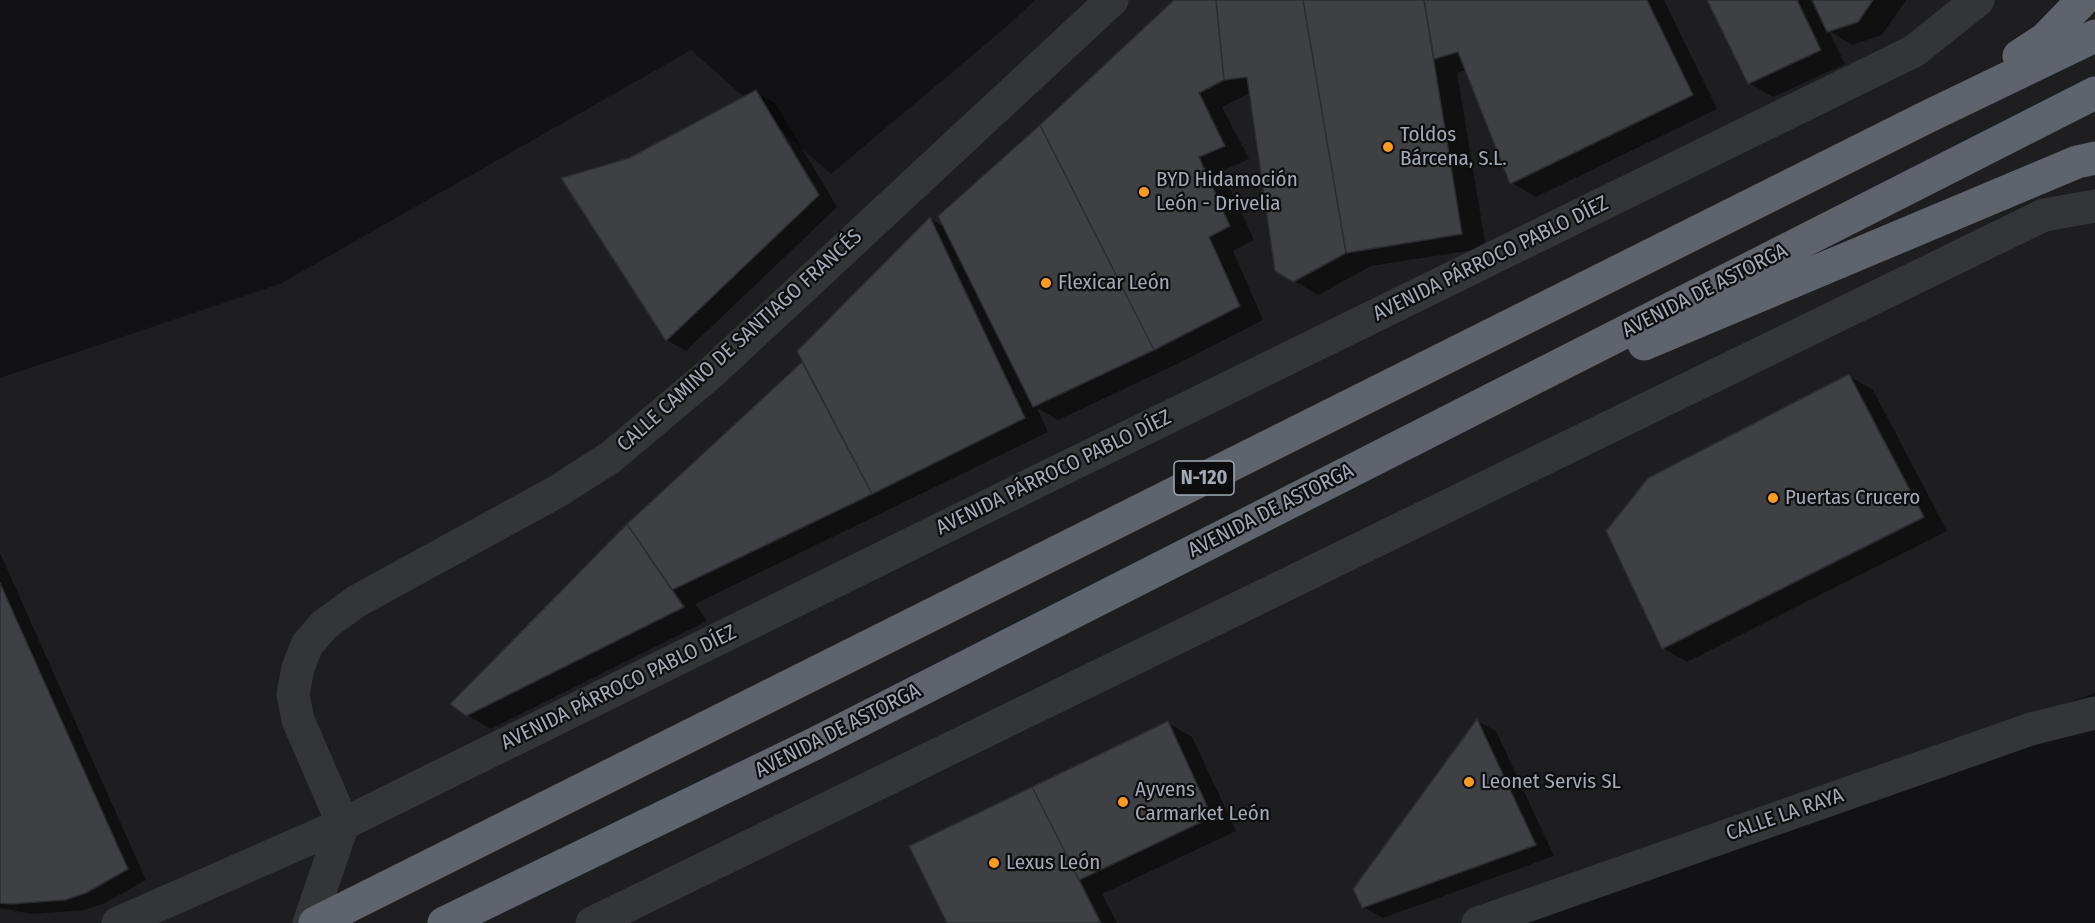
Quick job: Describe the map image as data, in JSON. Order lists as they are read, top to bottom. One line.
{"streets":{"highway":["AVENIDA DE ASTORGA","N-120"],"street":["AVENIDA PÁRROCO PABLO DÍEZ","CALLE CAMINO DE SANTIAGO FRANCÉS","CALLE LA RAYA"]},"crossings":[["AVENIDA PÁRROCO PABLO DÍEZ","CALLE CAMINO DE SANTIAGO FRANCÉS"]],"places":["Toldos Bárcena, S.L.","BYD Hidamoción León - Drivelia","Flexicar León","Puertas Crucero","Leonet Servis SL","Ayvens Carmarket León","Lexus León"]}
